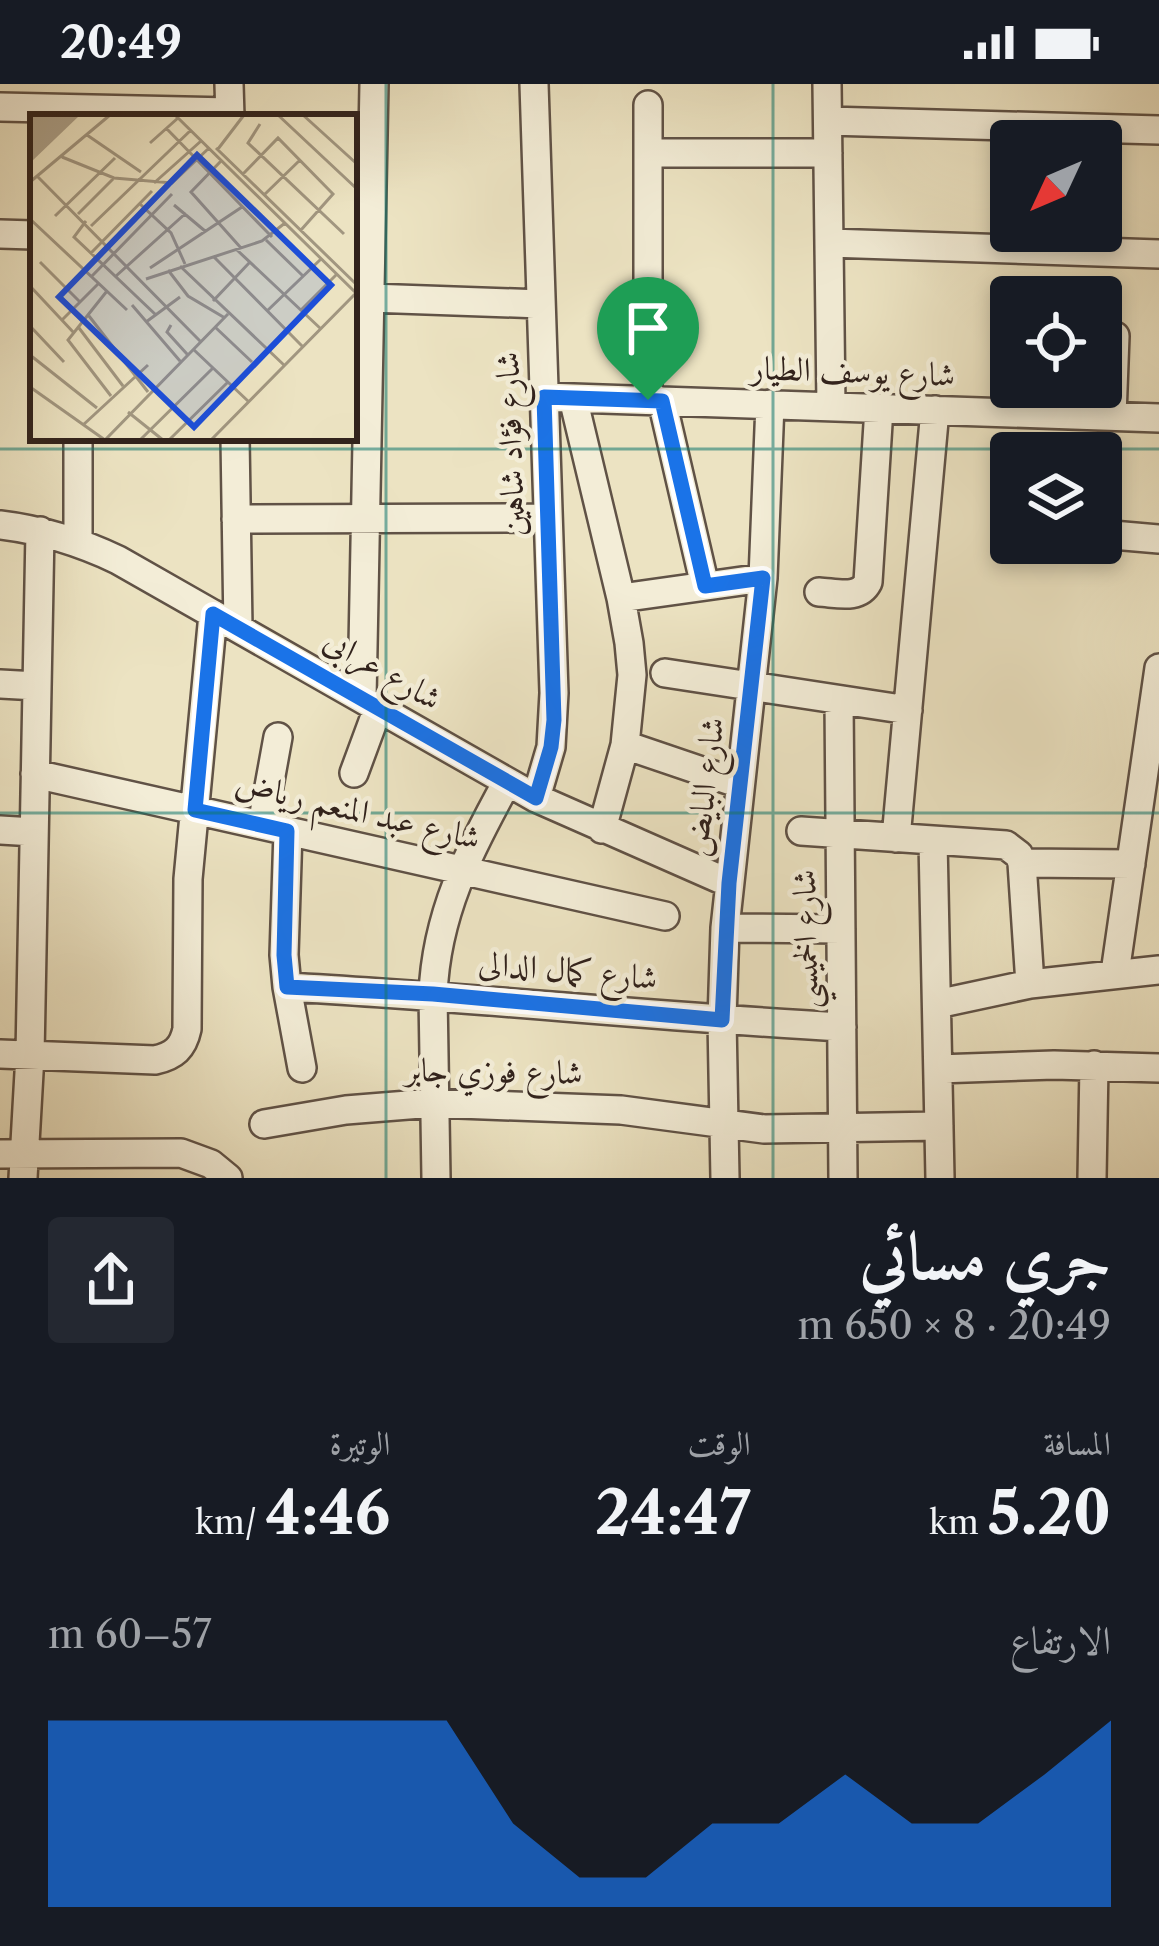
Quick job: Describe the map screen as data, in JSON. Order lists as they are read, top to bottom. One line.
{"streets":{"street":["شارع يوسف الطيار","شارع فؤاد شاهين","شارع عرابى","شارع البايض","شارع عبد المنعم رياض","شارع الخميسي","شارع كمال الدالى","شارع فوزي جابر"]},"crossings":[["شارع يوسف الطيار","شارع فؤاد شاهين"],["شارع يوسف الطيار","شارع البايض"],["شارع فؤاد شاهين","شارع عرابى"],["شارع عرابى","شارع البايض"],["شارع البايض","شارع كمال الدالى"],["شارع البايض","شارع فوزي جابر"],["شارع الخميسي","شارع كمال الدالى"],["شارع الخميسي","شارع فوزي جابر"]],"north":"bottom left","page":{"status":"20:49","heading":["جري مسائي","20:49 · 8 × 650 m"],"stats":[["المسافة","5.20 km"],["الوقت","24:47"],["الوتيرة","4:46 /km"]],"chart":["الارتفاع","57–60 m"]}}
